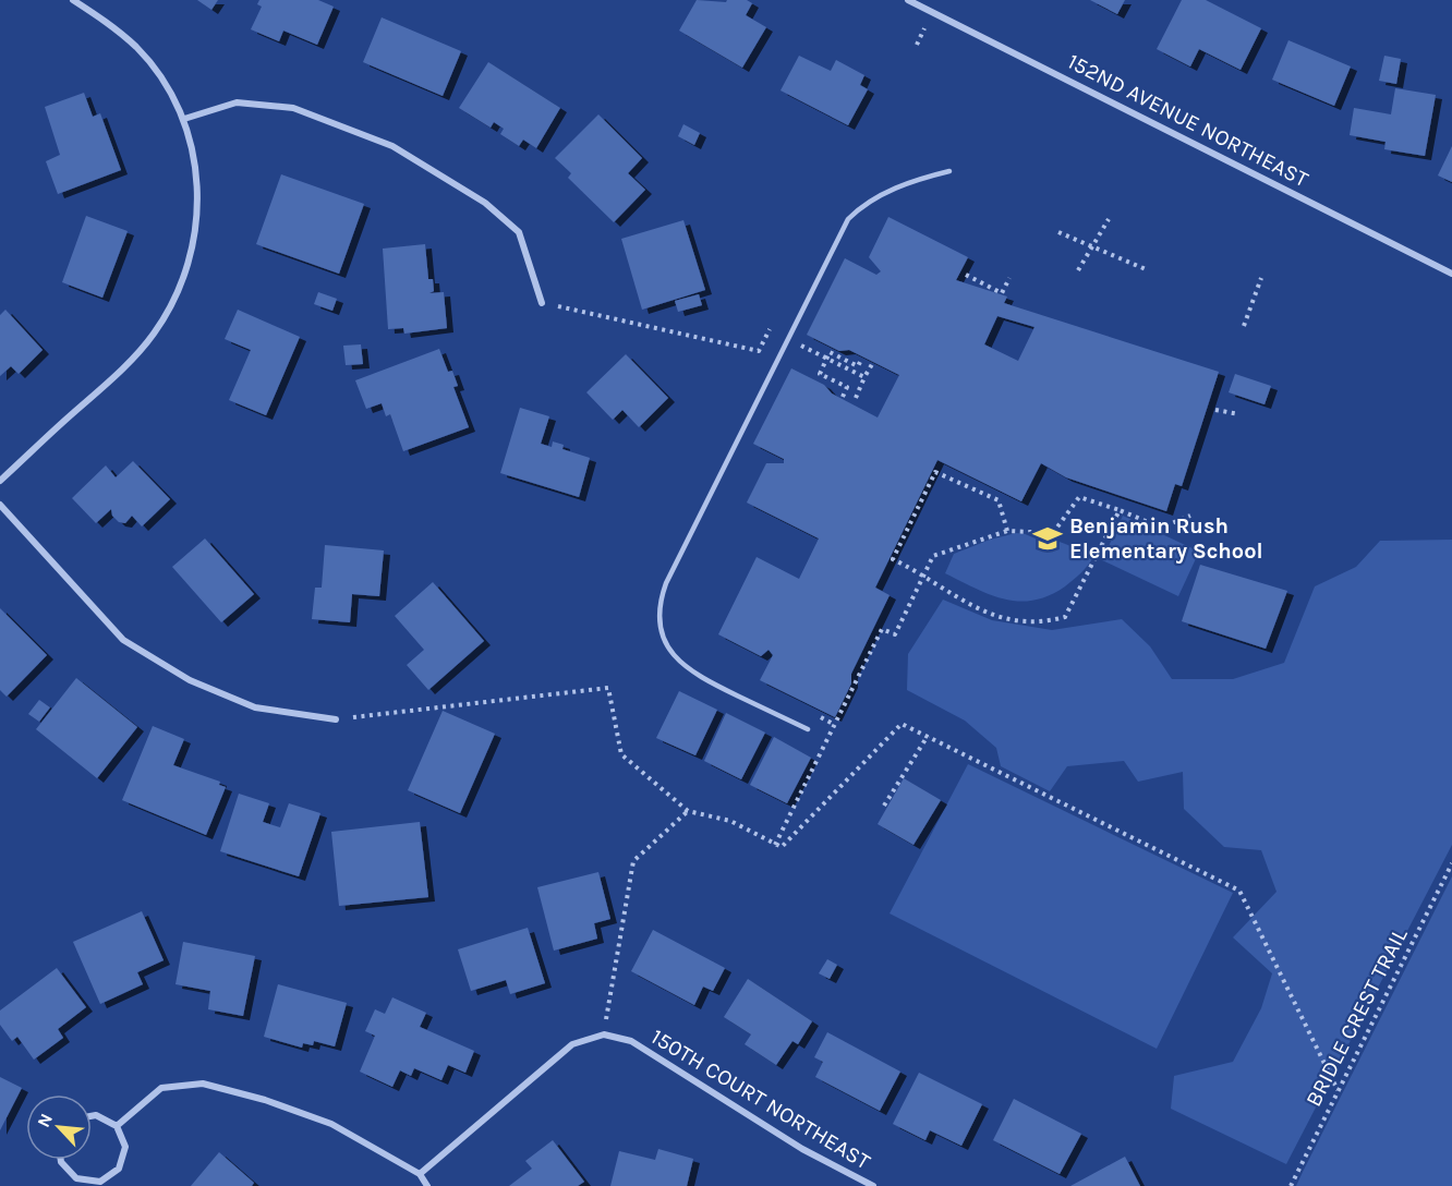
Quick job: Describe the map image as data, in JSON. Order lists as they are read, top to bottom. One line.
{"streets":{"street":["152ND AVENUE NORTHEAST","150TH COURT NORTHEAST"],"path":["BRIDLE CREST TRAIL"]},"places":{"school or university":["Benjamin Rush Elementary School"]},"north":"top left"}
